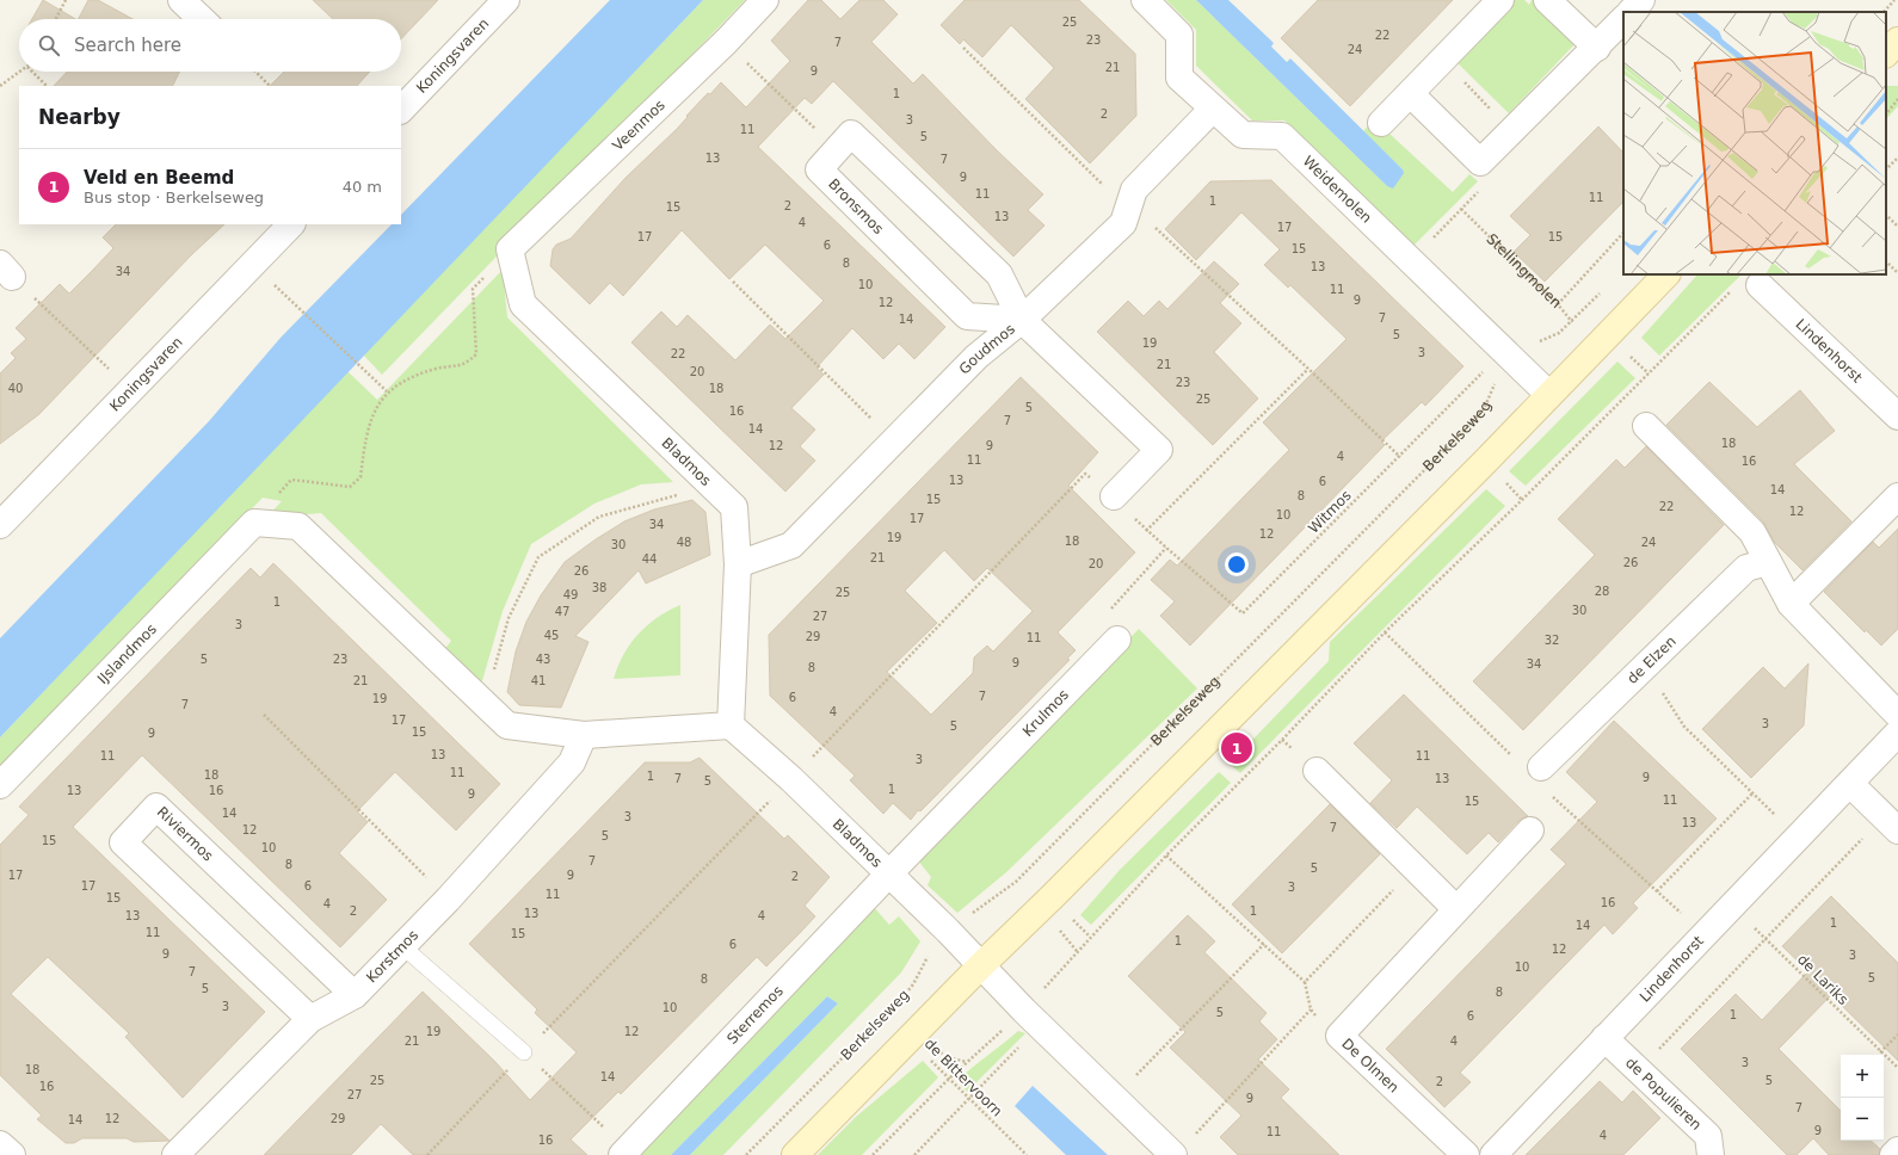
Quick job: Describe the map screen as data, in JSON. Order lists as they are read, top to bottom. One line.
{"streets":{"street":["Koningsvaren","Veenmos","Weidemolen","Bronsmos","Goudmos","Lindenhorst","Bladmos","IJslandmos","de Elzen","Krulmos","Riviermos","Korstmos","Sterremos","De Olmen","de Populieren"],"path":["Stellingmolen","Berkelseweg","Witmos","de Lariks","de Bittervoorn"]},"crossings":[["Veenmos","Bladmos"],["Weidemolen","Goudmos"],["Weidemolen","Berkelseweg"],["Weidemolen","Witmos"],["Bronsmos","Goudmos"],["Goudmos","Bladmos"],["Lindenhorst","de Lariks"],["Lindenhorst","de Populieren"],["Berkelseweg","Bladmos"],["Berkelseweg","Witmos"],["Berkelseweg","de Bittervoorn"],["Bladmos","Krulmos"],["Bladmos","Sterremos"],["Witmos","Krulmos"],["Krulmos","Sterremos"],["Riviermos","Korstmos"]],"house_numbers":["25","22","23","7","24","21","9","1","2","3","11","5","13","7","9","11","11","1","2","15","13","4","17","17","15","6","15","8","13","34","10","11","9","12","7","14","5","19","3","22","21","20","23","40","18","25","5","16","7","14","18","12","9","4","11","16","13","6","14","8","15","22","12","10","17","34","12","19","18","48","24","30","21","44","26","20","26","38","28","25","49","1","30","47","27","3","45","29","11","32","5","23","43","9","34","8","21","41","7","6","19","7","4","17","3","5","15","9","13","11","11","3","11","18","1","9","7","13","5","1","13","16","9","11","15","14","3","13","7","12","5","15","10","7","8","5","17","9","2","17","6","3","11","15","16","4","2","1","13","13","4","1","14","11","15","1","6","12","9","3","10","7","5","8","5","8","3","10","5","1","6","19","12","21","4","3","18","14","25","5","2","16","27","9","7","12","29","14","9","11","4","16"],"page":{"search":"Search here","heading":"Nearby","list":[{"mark":"1","name":"Veld en Beemd","note":"Bus stop · Berkelseweg","value":"40 m"}],"pins":"1","map_buttons":["+","−"]}}
